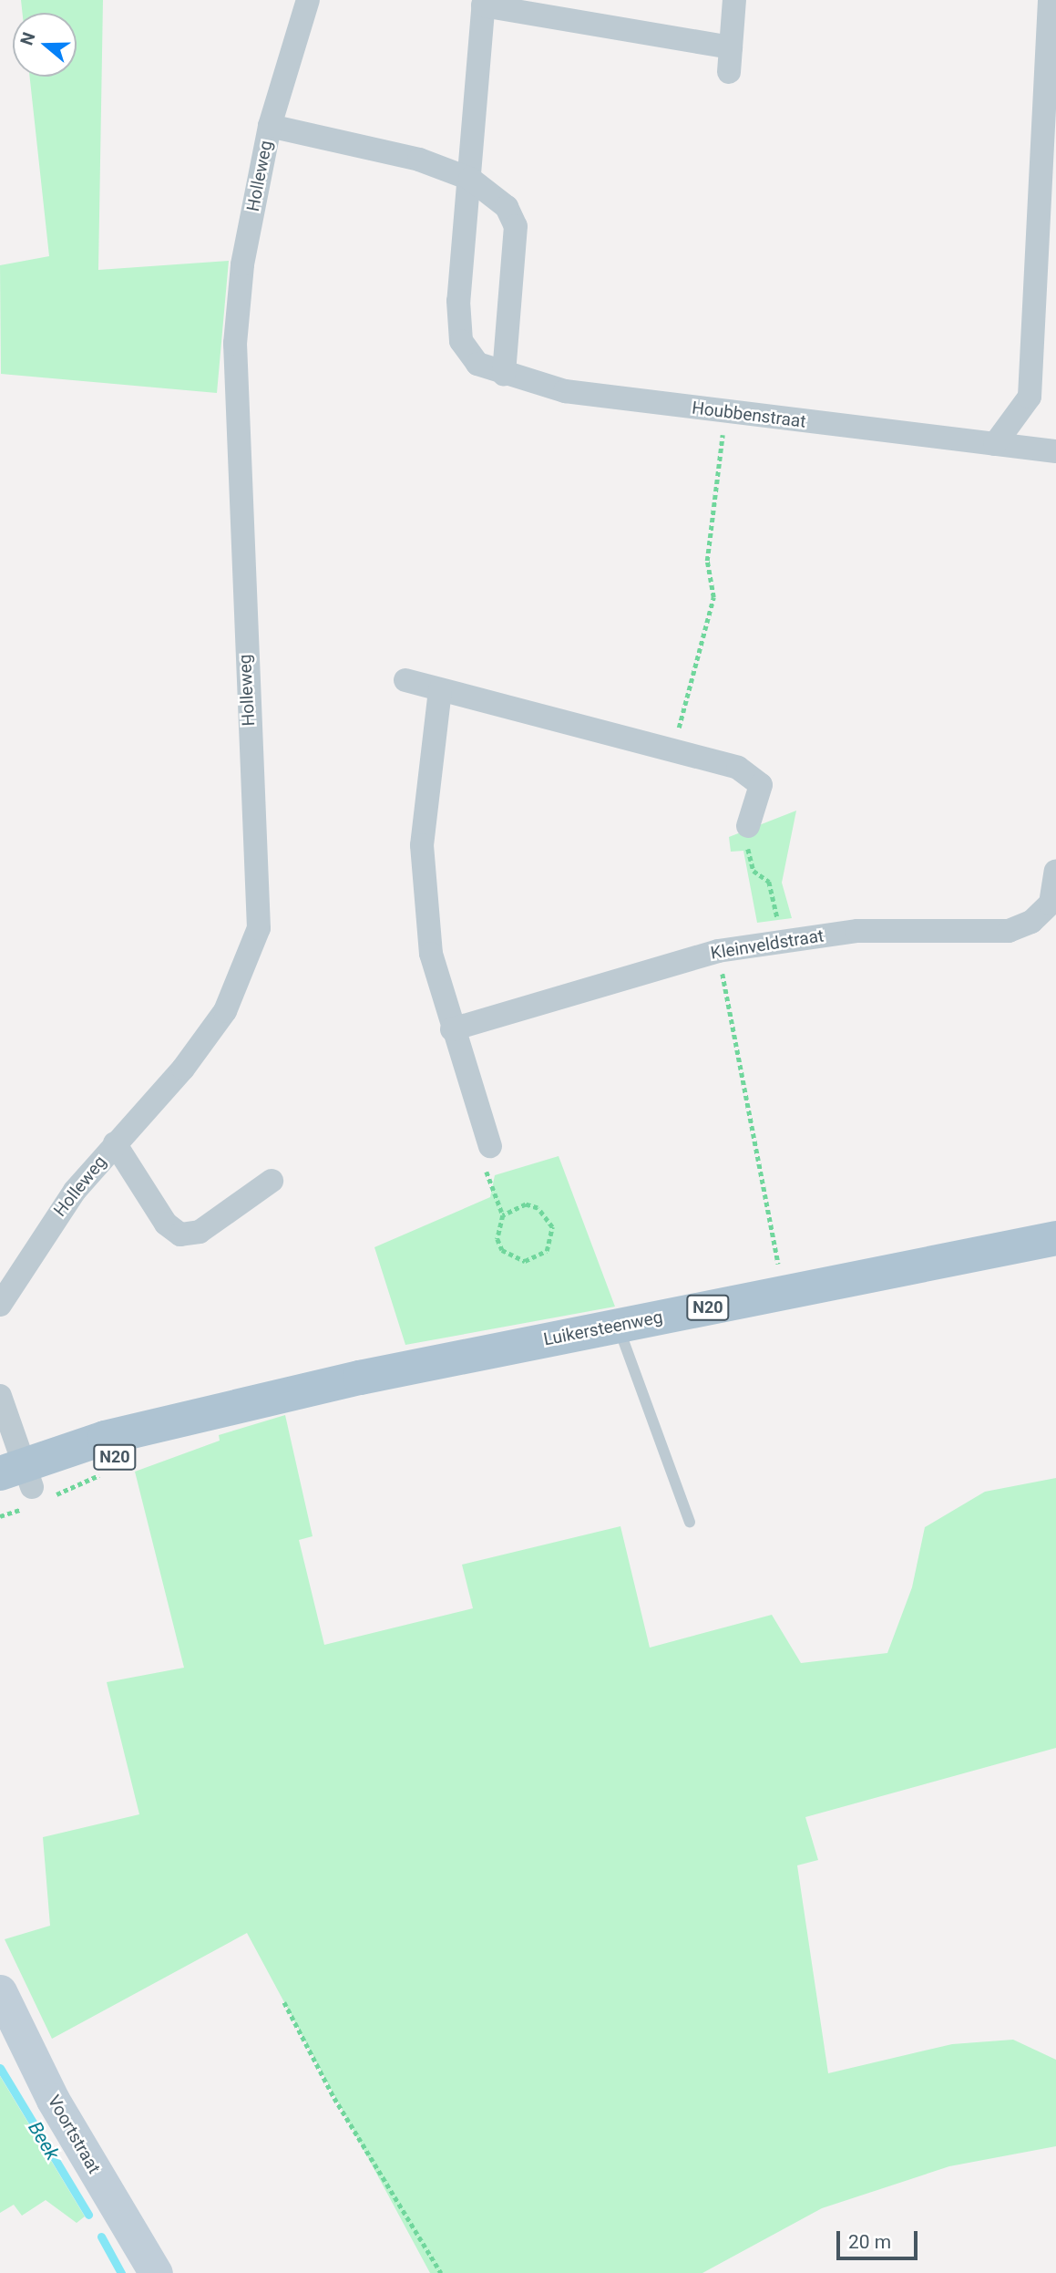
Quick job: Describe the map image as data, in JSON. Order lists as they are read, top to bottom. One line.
{"streets":{"main road":["N20","Luikersteenweg"],"street":["Holleweg","Houbbenstraat","Kleinveldstraat","Voortstraat"]},"water":["Beek"],"scale_bar":"20 m","north":"left"}
